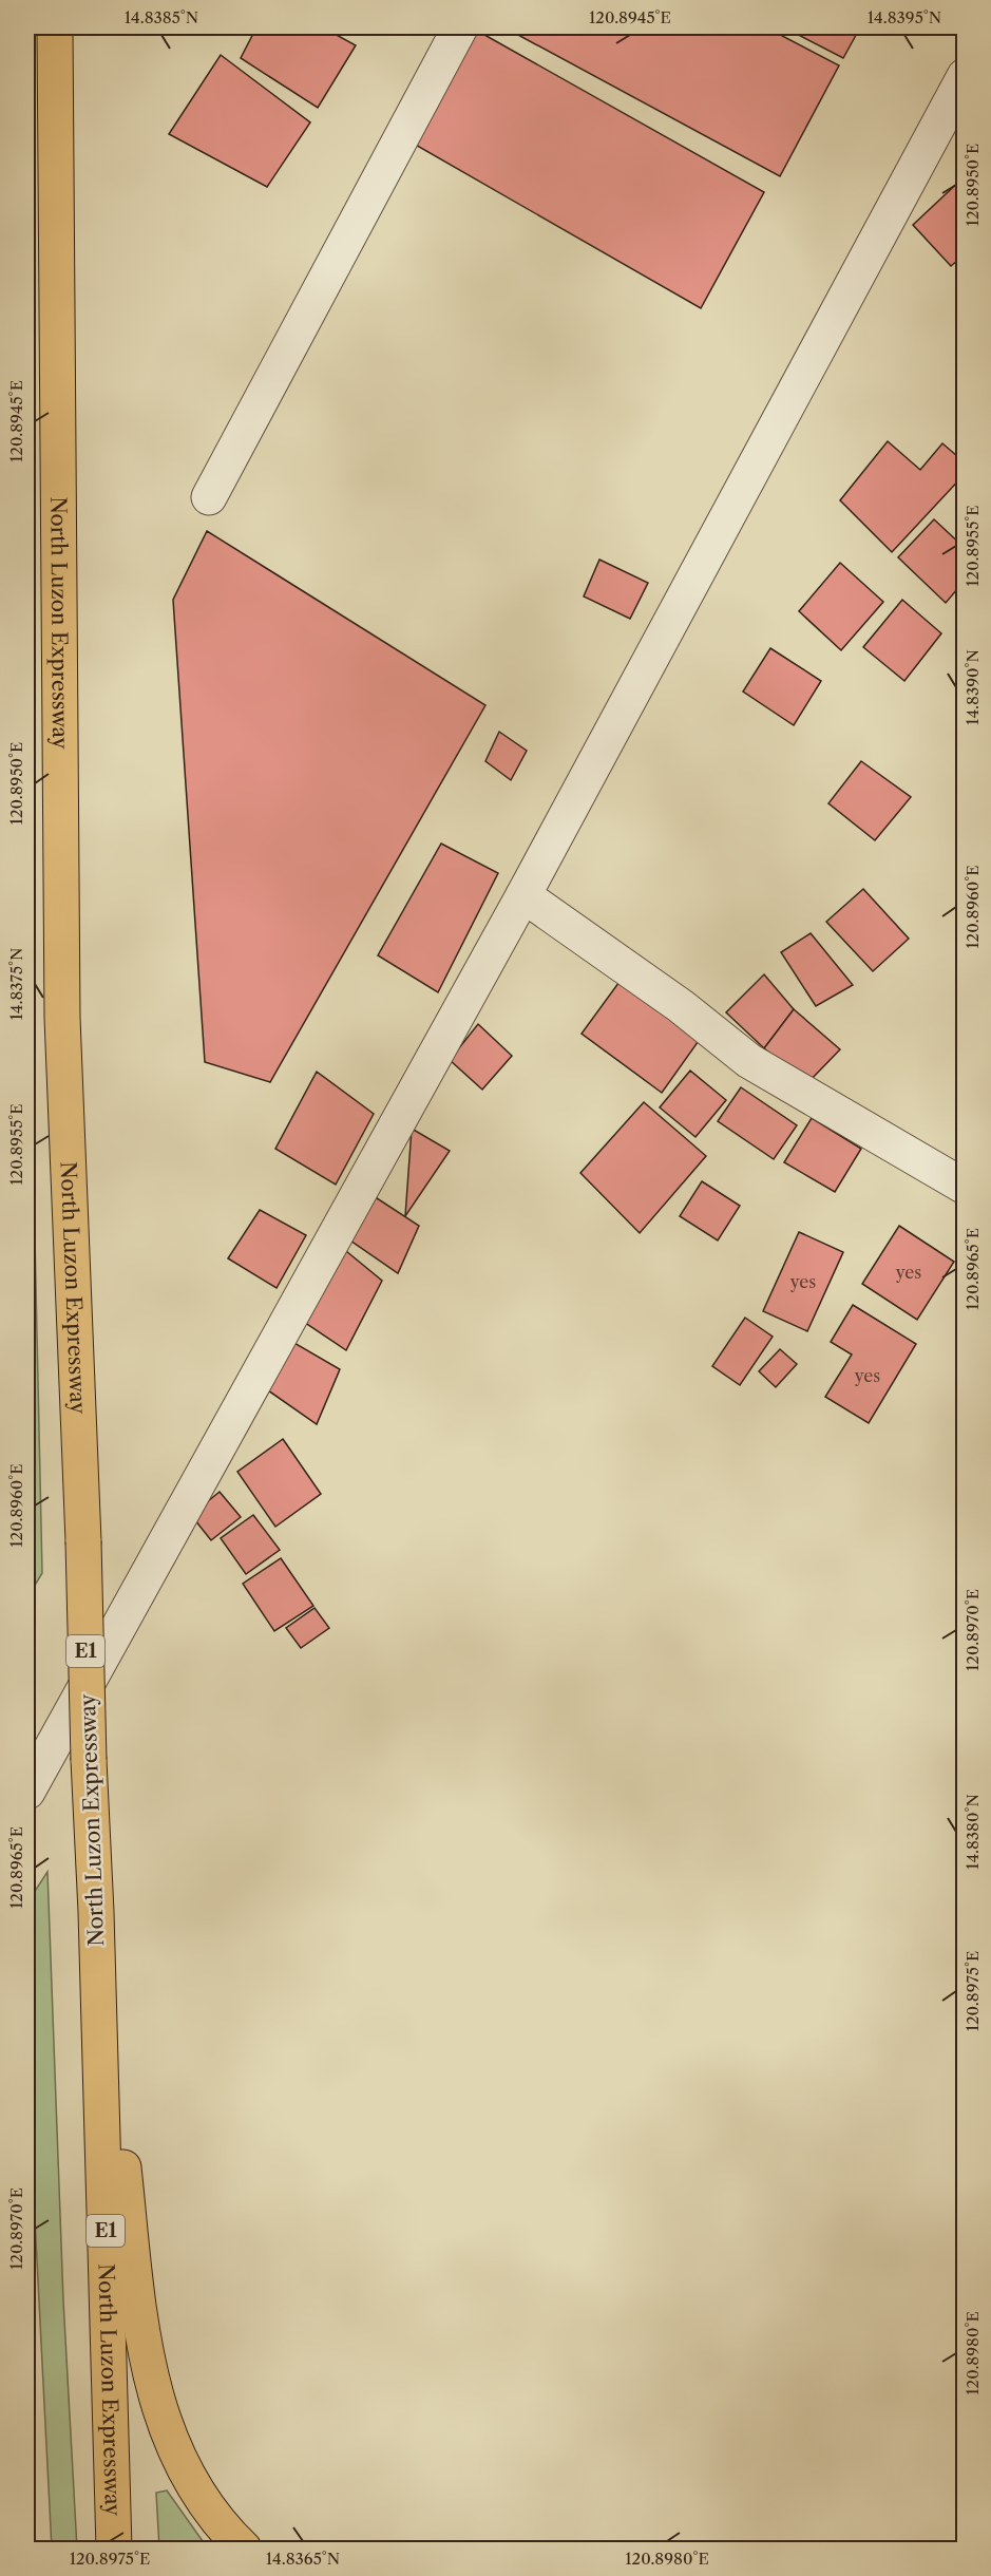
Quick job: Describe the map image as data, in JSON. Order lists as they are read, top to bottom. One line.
{"streets":{"highway":["North Luzon Expressway","E1"]},"house_numbers":["yes","yes","yes"],"coordinates":["14.8385°N","120.8945°E","14.8395°N","120.8950°E","120.8955°E","14.8390°N","120.8960°E","14.8375°N","120.8965°E","120.8970°E","14.8380°N","120.8975°E","120.8980°E","14.8365°N"]}
